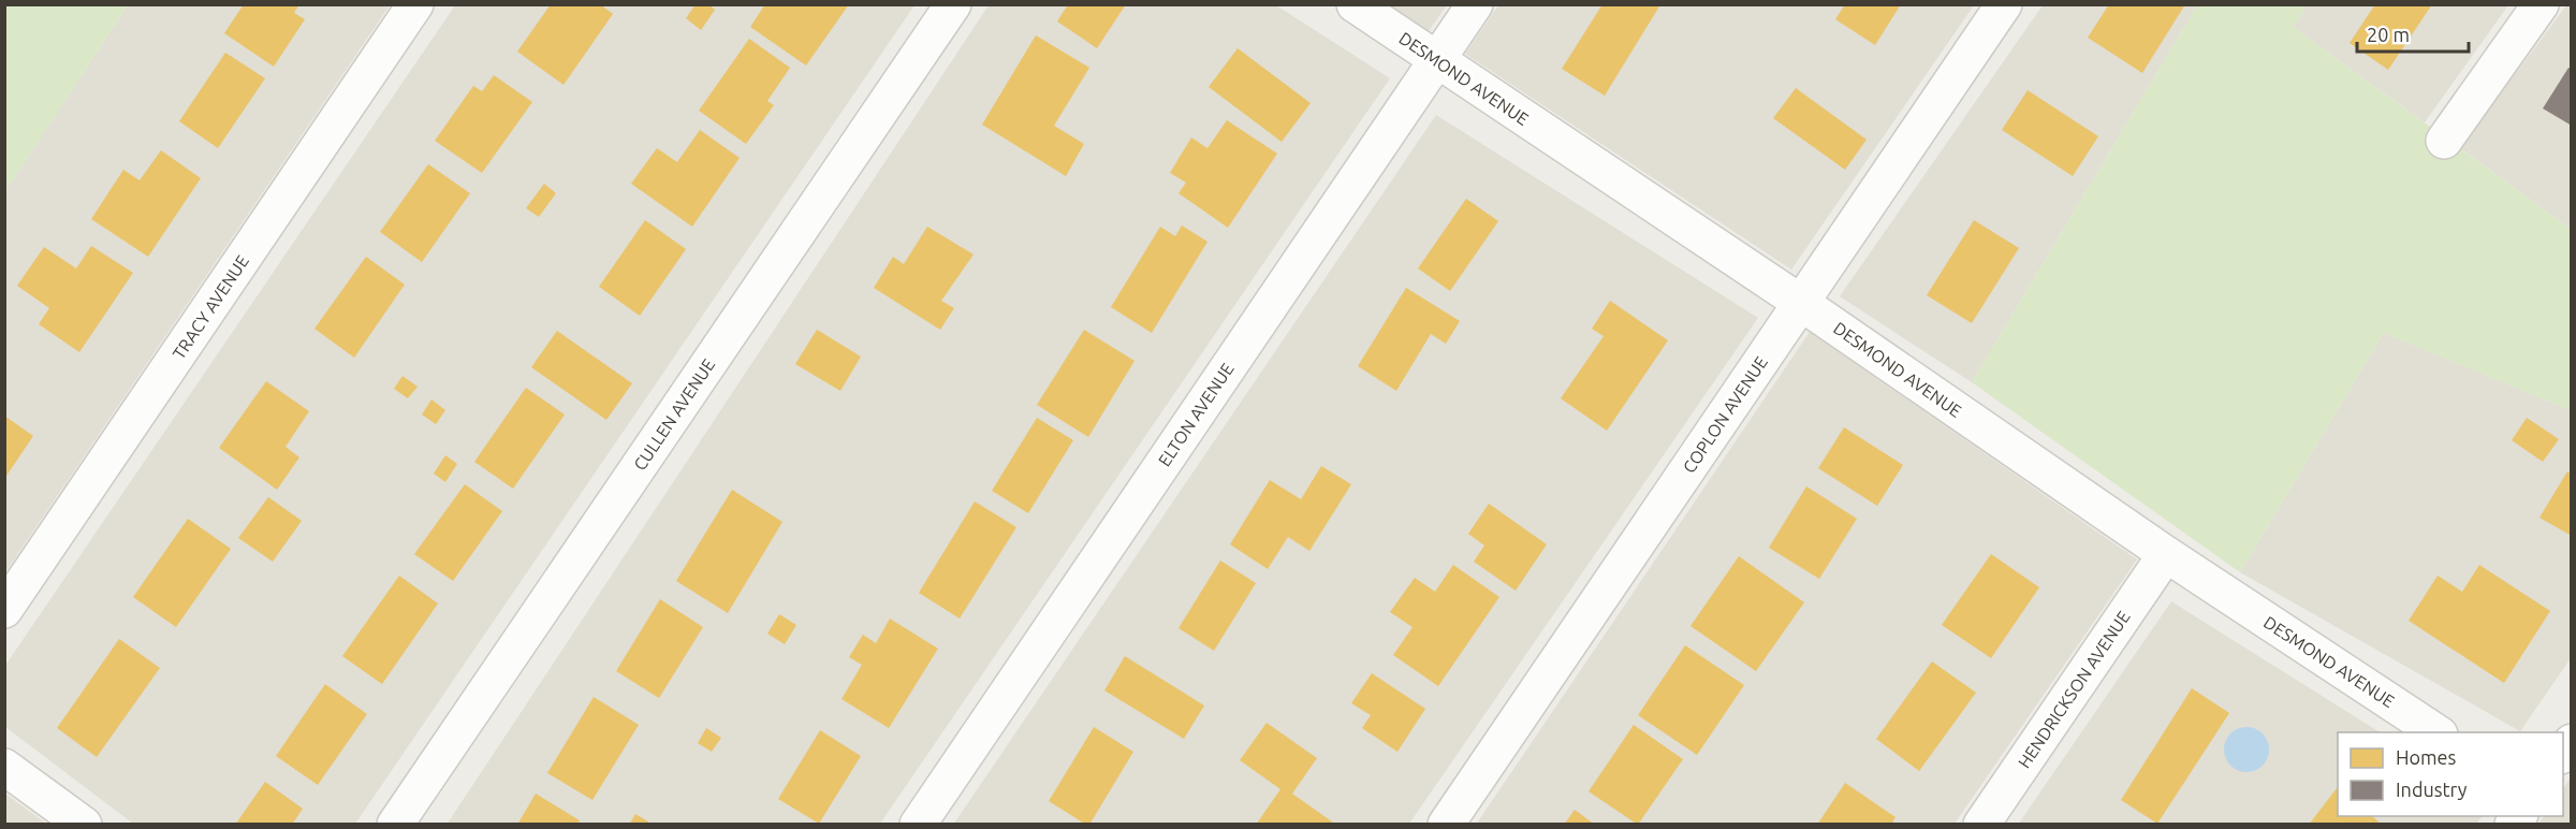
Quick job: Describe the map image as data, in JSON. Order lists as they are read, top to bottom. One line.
{"streets":{"street":["DESMOND AVENUE","TRACY AVENUE","CULLEN AVENUE","ELTON AVENUE","COPLON AVENUE","HENDRICKSON AVENUE"]},"crossings":[["DESMOND AVENUE","ELTON AVENUE"],["DESMOND AVENUE","COPLON AVENUE"],["DESMOND AVENUE","HENDRICKSON AVENUE"]],"legend":["Homes","Industry"],"scale_bar":"20 m"}
